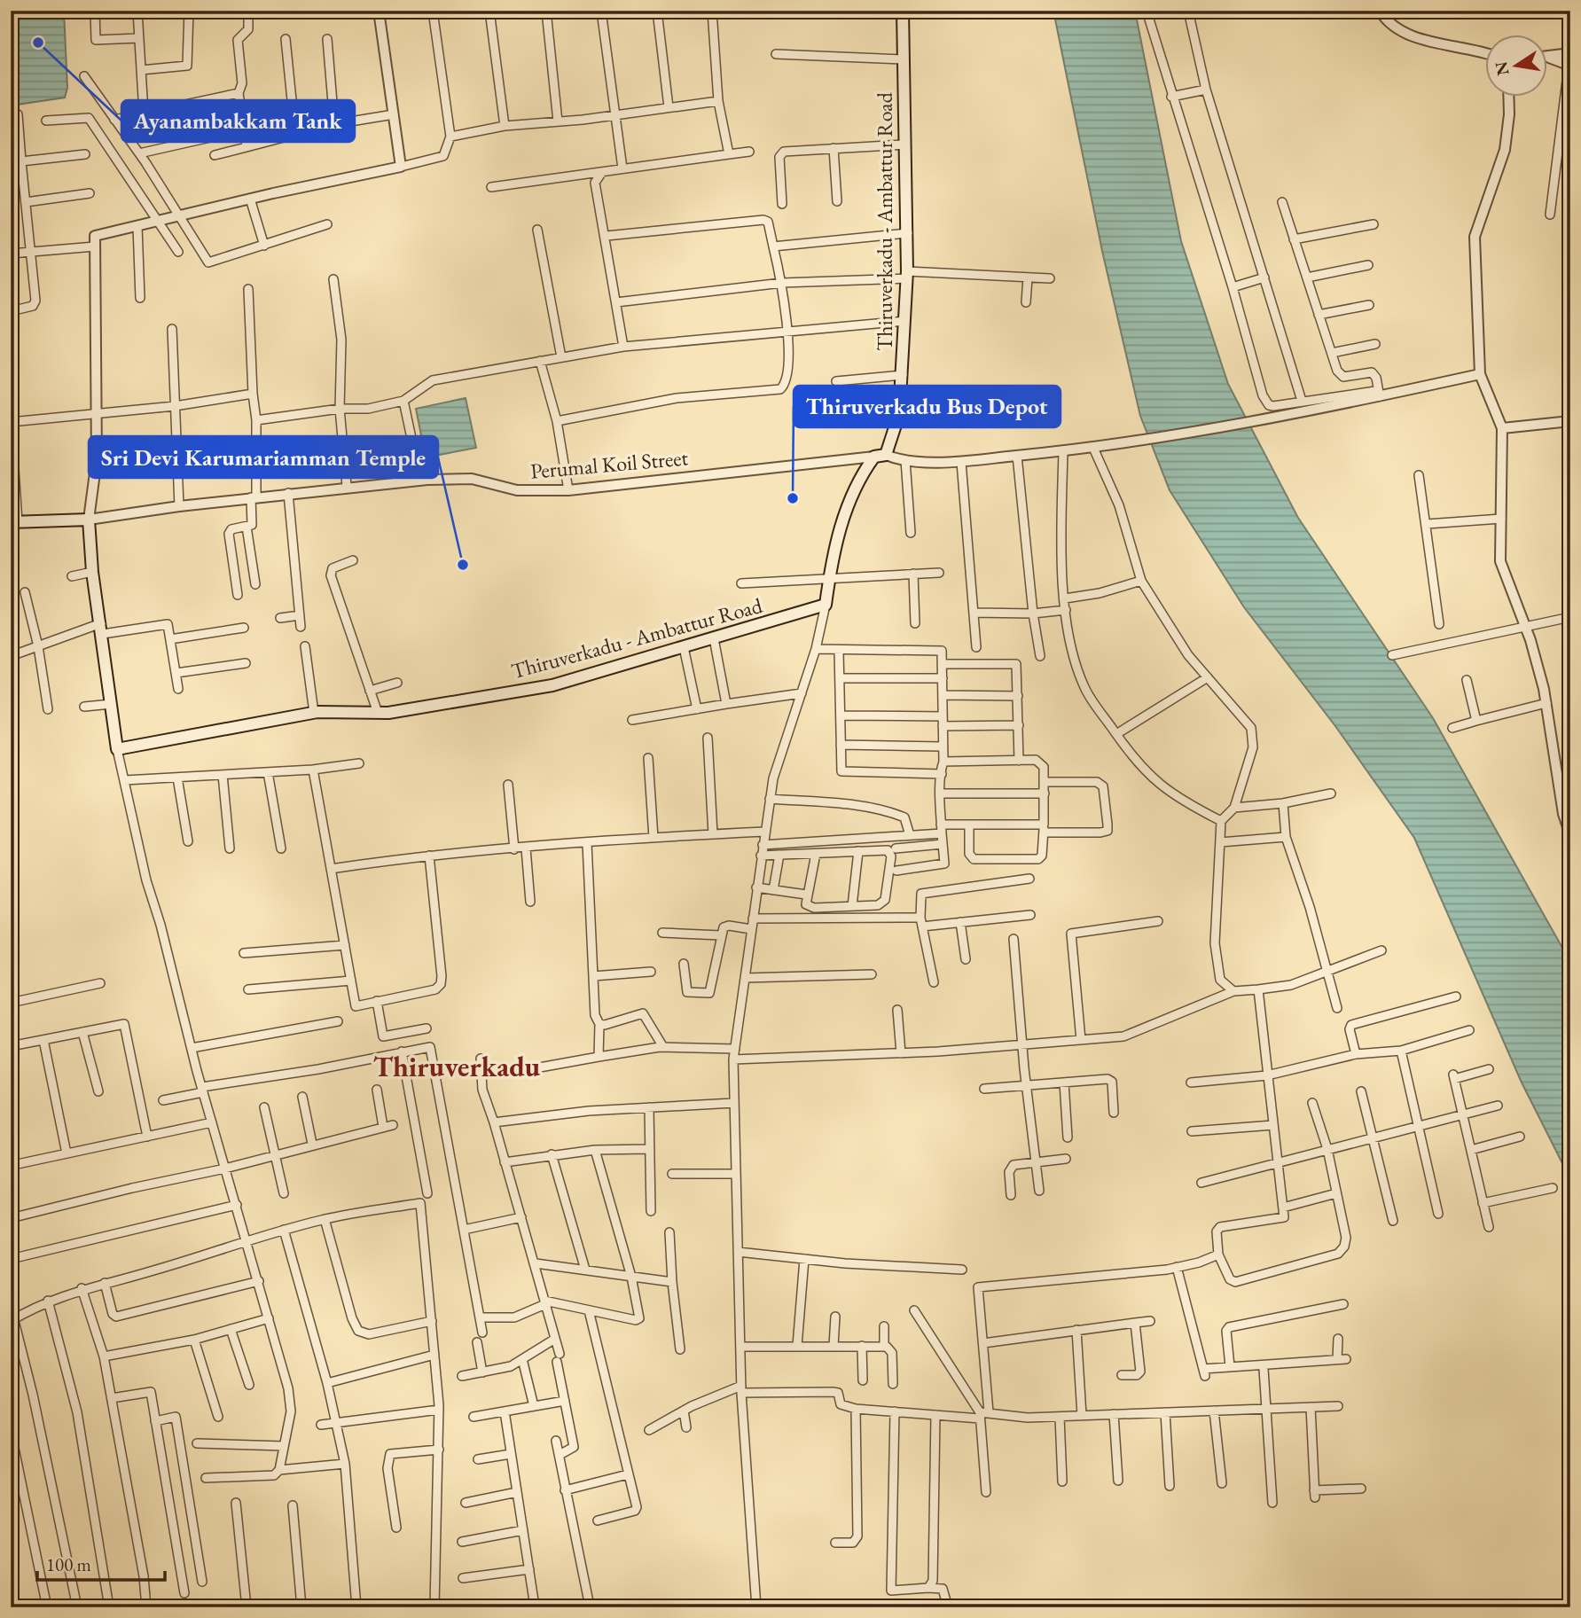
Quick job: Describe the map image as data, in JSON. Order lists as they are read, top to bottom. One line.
{"streets":{"main road":["Thiruverkadu - Ambattur Road"],"street":["Perumal Koil Street"]},"crossings":[["Thiruverkadu - Ambattur Road","Perumal Koil Street"]],"districts":["Thiruverkadu"],"places":["Ayanambakkam Tank","Thiruverkadu Bus Depot","Sri Devi Karumariamman Temple"],"scale_bar":"100 m","north":"left"}
